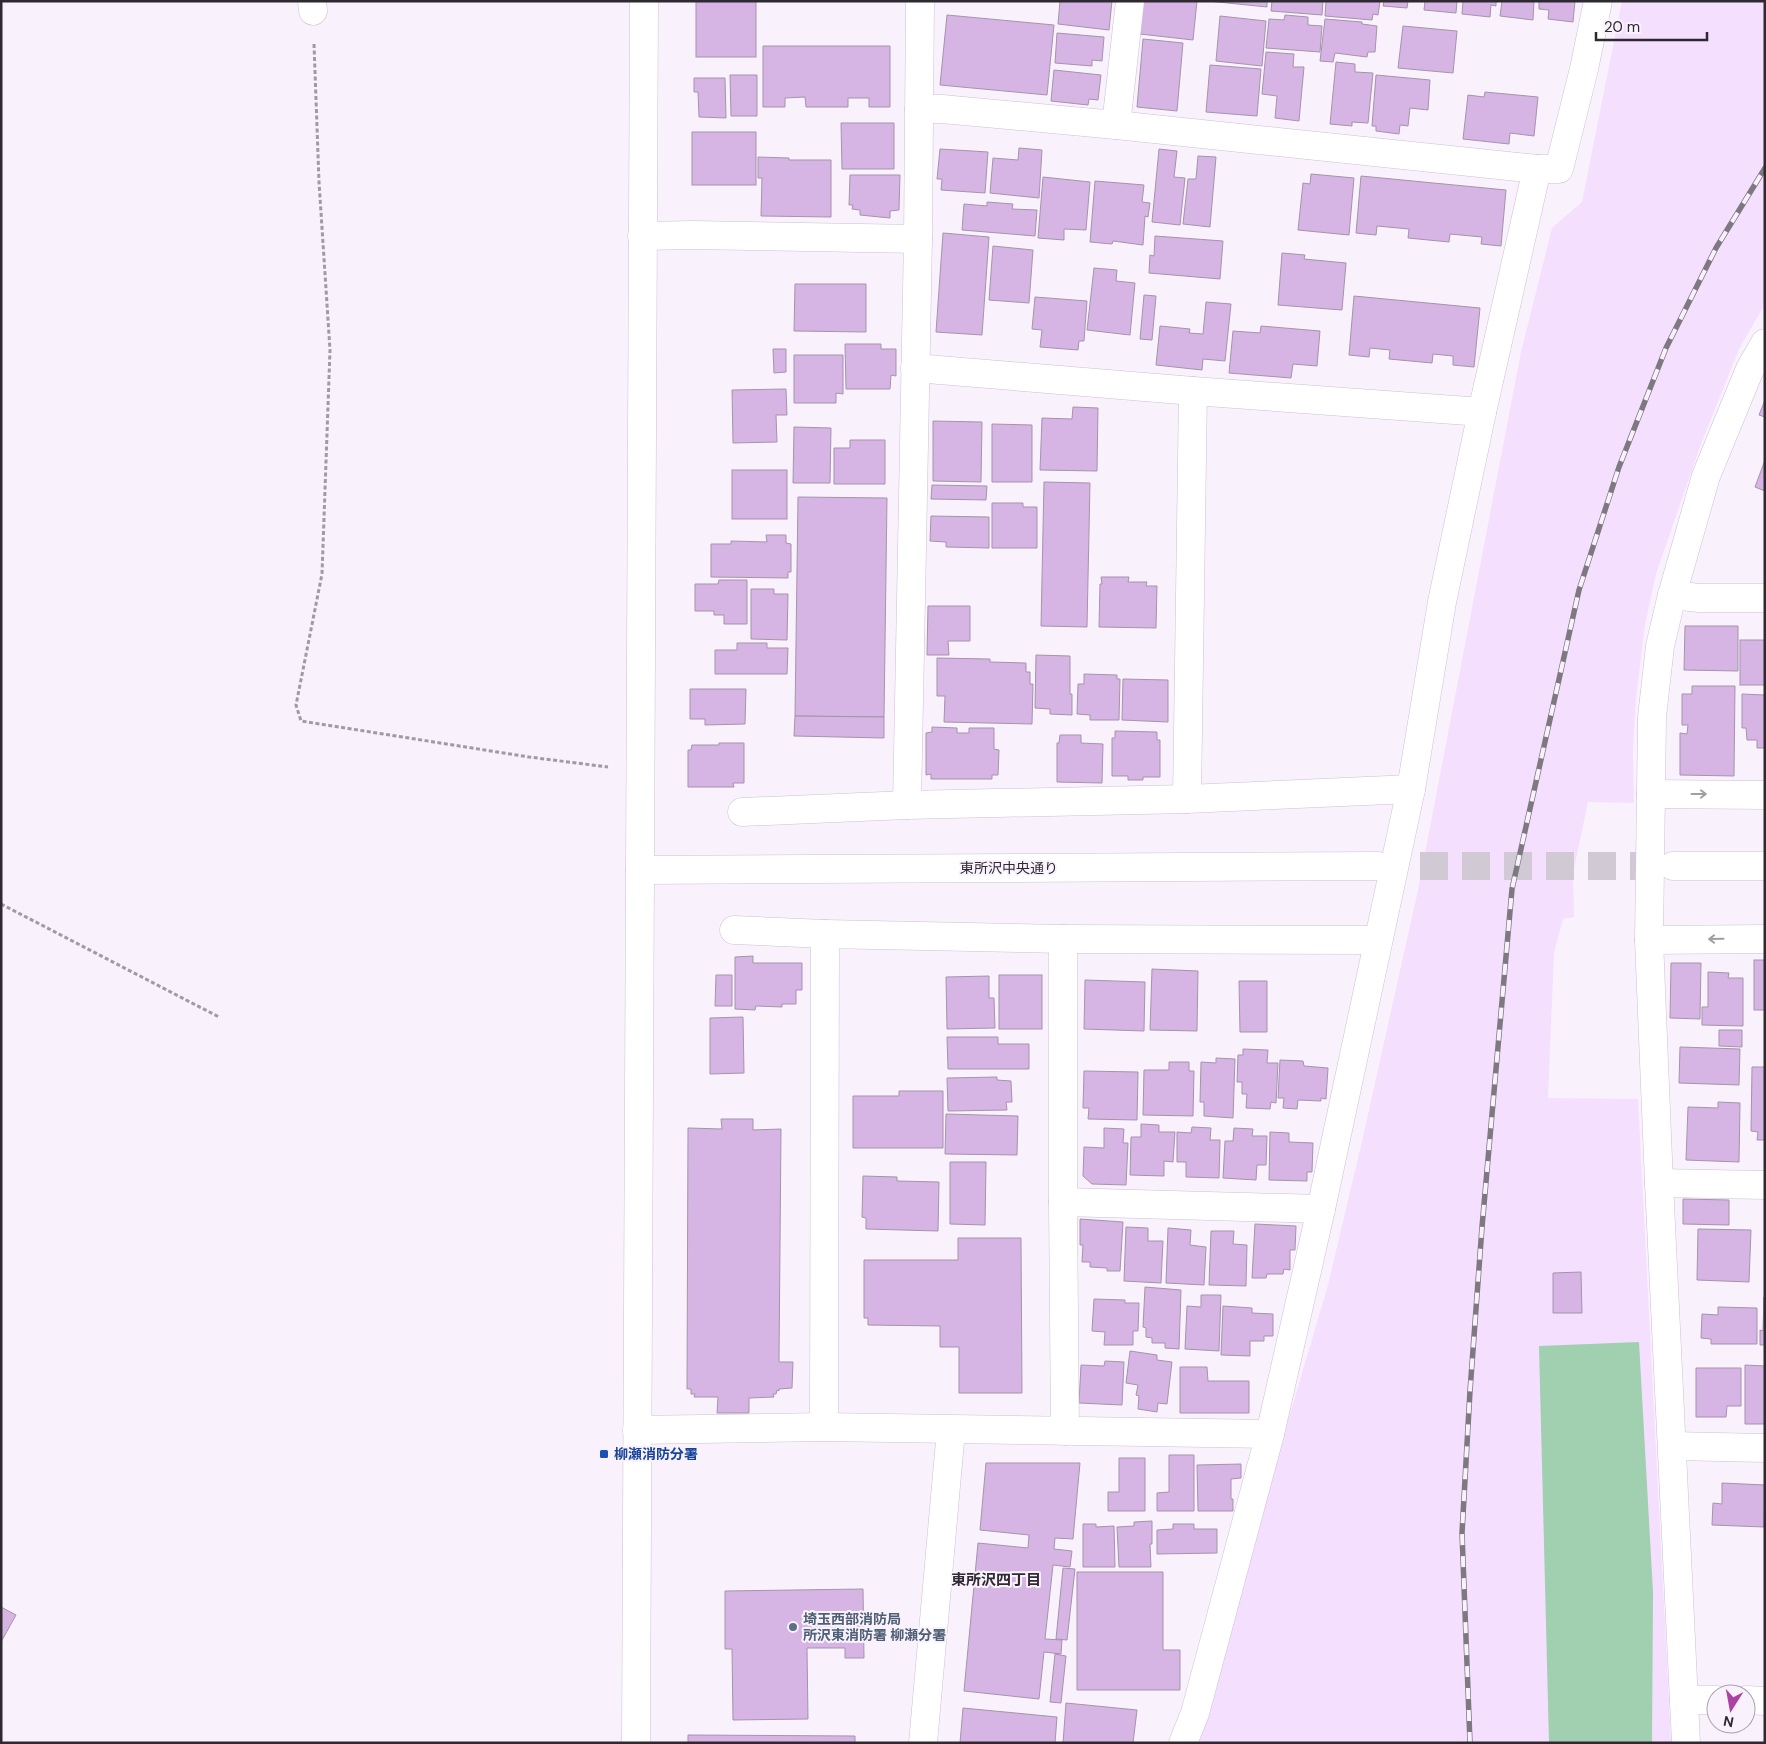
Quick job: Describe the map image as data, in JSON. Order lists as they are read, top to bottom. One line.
{"streets":{"street":["東所沢中央通り"]},"districts":["東所沢四丁目"],"places":{"transit":["柳瀬消防分署"],"other":["埼玉西部消防局 所沢東消防署 柳瀬分署"]},"scale_bar":"20 m","north":"bottom"}
